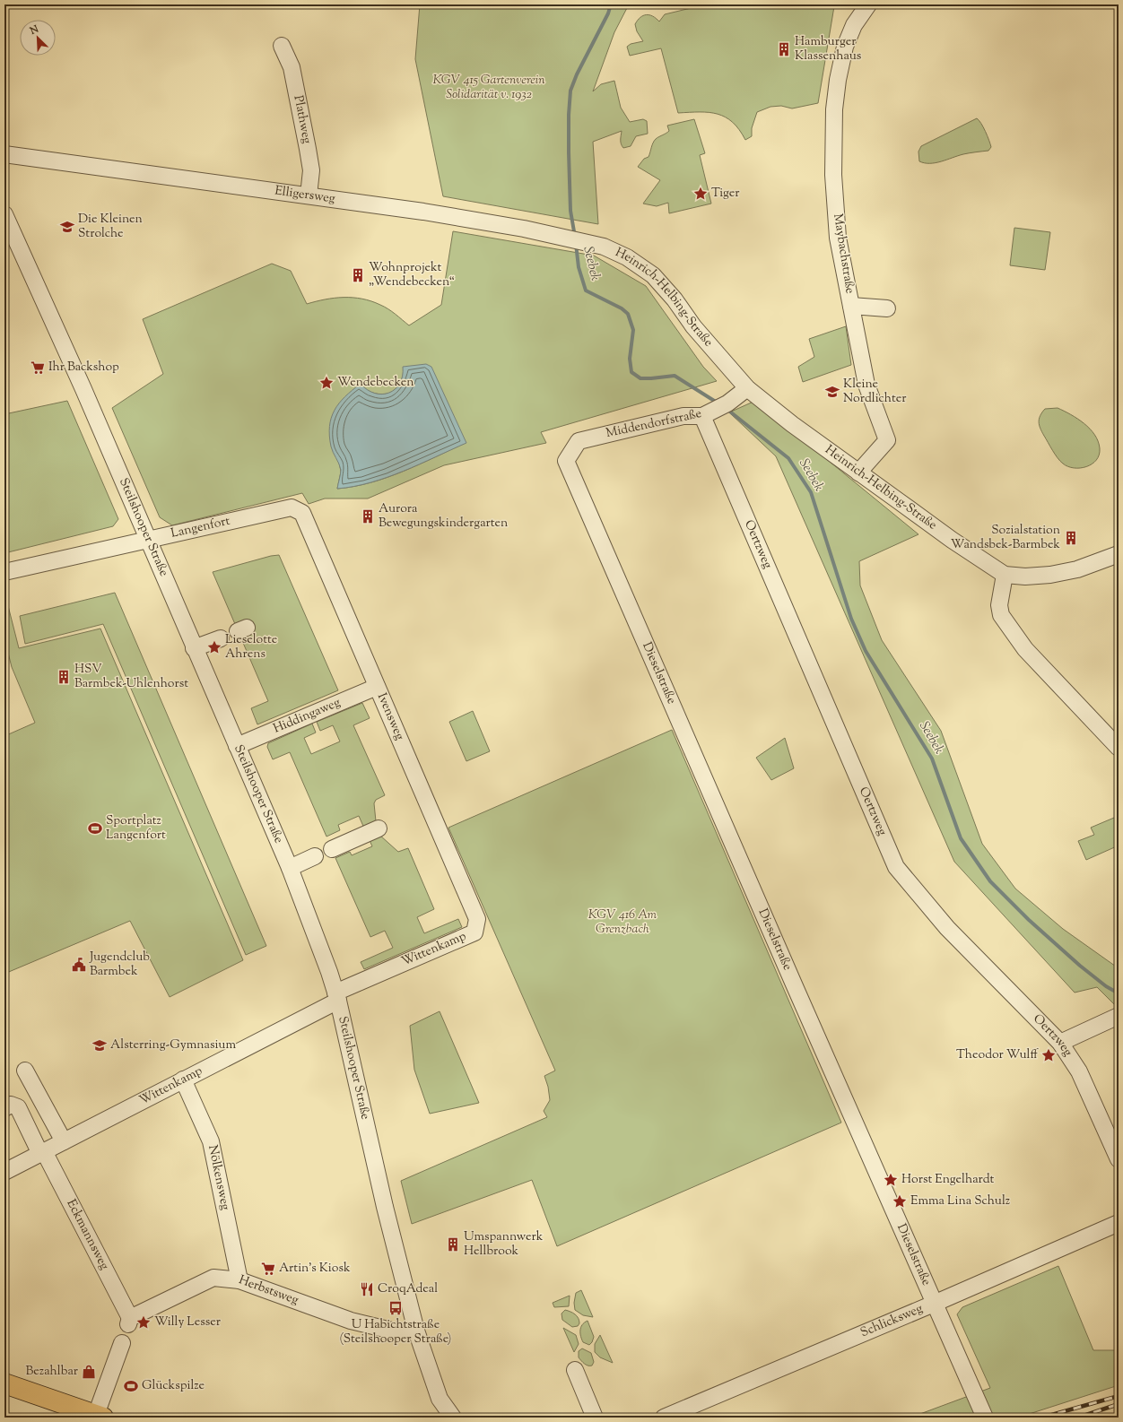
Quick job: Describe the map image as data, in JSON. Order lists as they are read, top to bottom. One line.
{"streets":{"street":["Plathweg","Elligersweg","Maybachstraße","Heinrich-Helbing-Straße","Middendorfstraße","Steilshooper Straße","Langenfort","Oertzweg","Dieselstraße","Hiddingaweg","Ivensweg","Wittenkamp","Nölkensweg","Eckmannsweg","Herbstsweg","Schlicksweg"]},"crossings":[["Plathweg","Elligersweg"],["Elligersweg","Heinrich-Helbing-Straße"],["Maybachstraße","Heinrich-Helbing-Straße"],["Middendorfstraße","Oertzweg"],["Middendorfstraße","Dieselstraße"],["Steilshooper Straße","Langenfort"],["Steilshooper Straße","Hiddingaweg"],["Steilshooper Straße","Wittenkamp"],["Steilshooper Straße","Herbstsweg"],["Langenfort","Ivensweg"],["Dieselstraße","Schlicksweg"],["Hiddingaweg","Ivensweg"],["Ivensweg","Wittenkamp"],["Wittenkamp","Nölkensweg"],["Wittenkamp","Eckmannsweg"],["Nölkensweg","Herbstsweg"],["Eckmannsweg","Herbstsweg"]],"water":["Seebek"],"parks":["KGV 415 Gartenverein Solidarität v. 1932","KGV 416 Am Grenzbach"],"places":{"building":["Hamburger Klassenhaus","Wohnprojekt „Wendebecken“","Aurora Bewegungskindergarten","Sozialstation Wandsbek-Barmbek","HSV Barmbek-Uhlenhorst","Umspannwerk Hellbrook"],"place":["Tiger","Wendebecken","Lieselotte Ahrens","Theodor Wulff","Horst Engelhardt","Emma Lina Schulz","Willy Lesser"],"school or university":["Die Kleinen Strolche","Kleine Nordlichter","Alsterring-Gymnasium"],"supermarket":["Ihr Backshop","Artin's Kiosk"],"sports":["Sportplatz Langenfort","Glückspilze"],"public building":["Jugendclub Barmbek"],"restaurant":["CroqAdeal"],"bus stop":["U Habichtstraße (Steilshooper Straße)"],"shop":["Bezahlbar"]},"north":"top left"}
